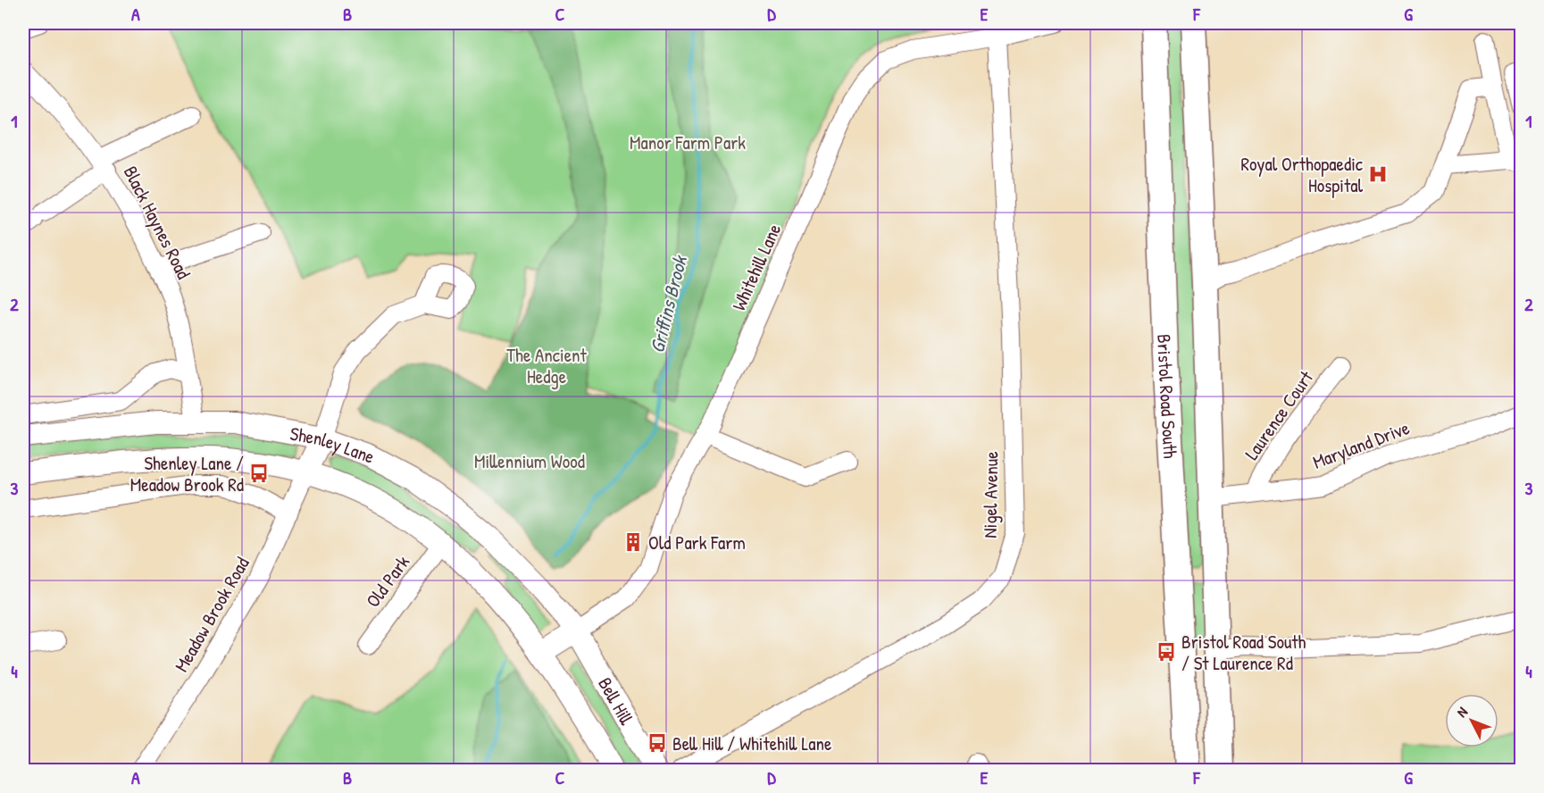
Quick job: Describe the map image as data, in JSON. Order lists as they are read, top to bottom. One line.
{"streets":{"highway":["Bristol Road South"],"main road":["Shenley Lane","Bell Hill"],"street":["Black Haynes Road","Whitehill Lane","Laurence Court","Maryland Drive","Nigel Avenue","Old Park","Meadow Brook Road"]},"crossings":[["Black Haynes Road","Shenley Lane"],["Whitehill Lane","Shenley Lane"],["Whitehill Lane","Nigel Avenue"],["Whitehill Lane","Bell Hill"],["Laurence Court","Maryland Drive"],["Shenley Lane","Old Park"],["Shenley Lane","Meadow Brook Road"],["Shenley Lane","Bell Hill"]],"water":["Griffins Brook"],"parks":["Manor Farm Park","The Ancient Hedge","Millennium Wood"],"places":{"hospital":["Royal Orthopaedic Hospital"],"bus stop":["Shenley Lane / Meadow Brook Rd","Bristol Road South / St Laurence Rd","Bell Hill / Whitehill Lane"],"building":["Old Park Farm"]},"north":"top left","grid":{"columns":["A","B","C","D","E","F","G"],"rows":["1","2","3","4"]}}
